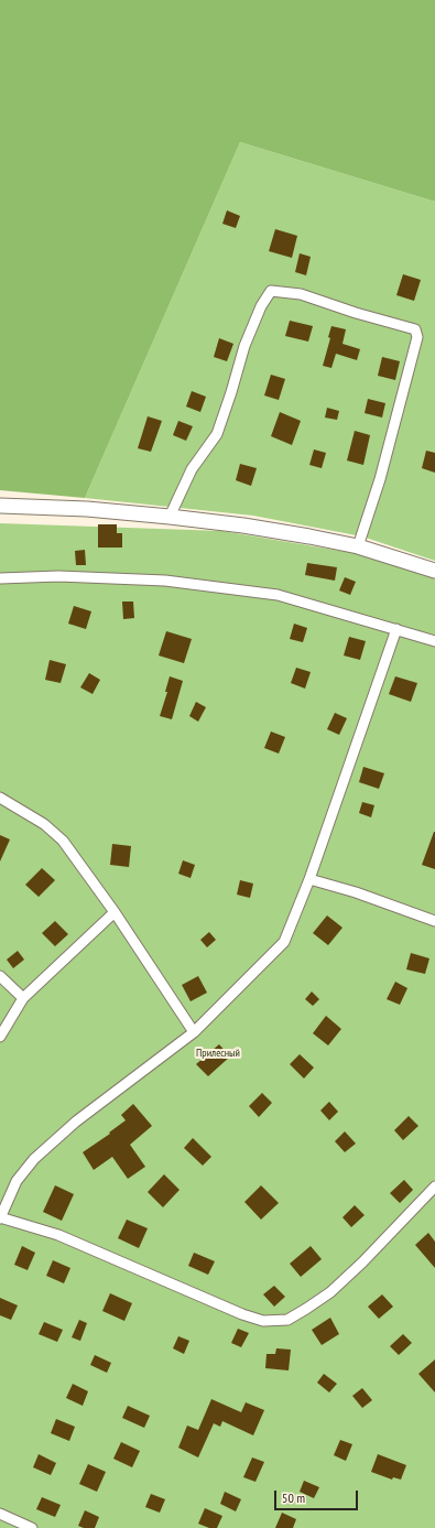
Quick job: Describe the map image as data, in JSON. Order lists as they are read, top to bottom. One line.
{"parks":["Прилесный"],"scale_bar":"50 m"}
